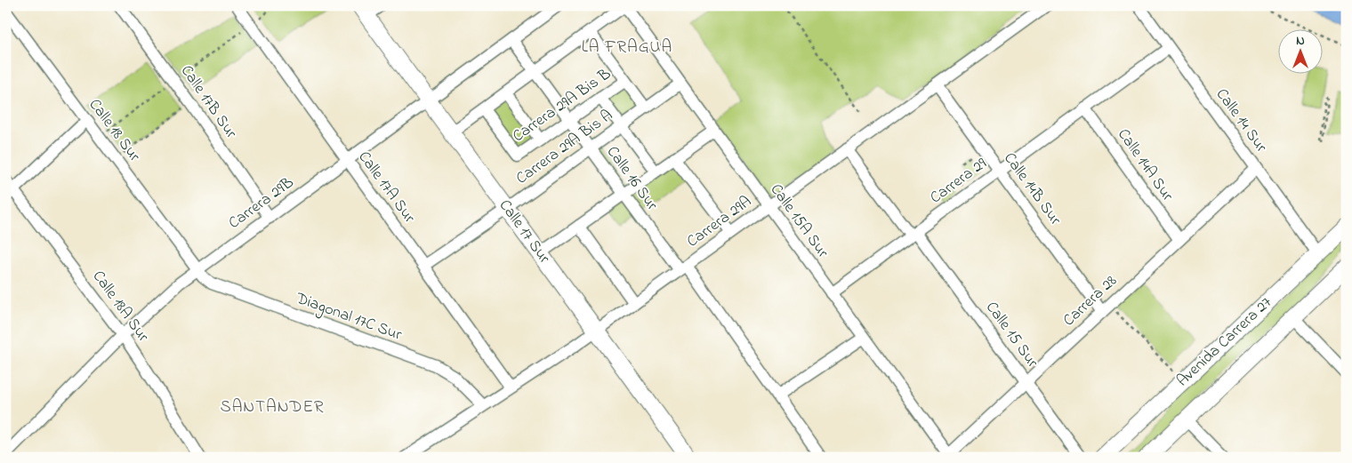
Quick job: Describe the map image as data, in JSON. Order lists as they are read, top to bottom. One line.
{"streets":{"main road":["Calle 17 Sur","Avenida Carrera 27"],"street":["Calle 17B Sur","Carrera 29A Bis B","Calle 14 Sur","Calle 18 Sur","Carrera 29A Bis A","Calle 14A Sur","Calle 16 Sur","Carrera 29","Calle 17A Sur","Calle 14B Sur","Carrera 29B","Calle 15A Sur","Carrera 29A","Carrera 28","Calle 18A Sur","Diagonal 17C Sur","Calle 15 Sur"]},"crossings":[["Calle 17B Sur","Carrera 29B"],["Carrera 29A Bis B","Calle 16 Sur"],["Calle 14 Sur","Carrera 29"],["Calle 14 Sur","Carrera 28"],["Calle 14 Sur","Avenida Carrera 27"],["Calle 18 Sur","Carrera 29B"],["Calle 18 Sur","Diagonal 17C Sur"],["Carrera 29A Bis A","Calle 16 Sur"],["Carrera 29A Bis A","Calle 17A Sur"],["Carrera 29A Bis A","Calle 15A Sur"],["Carrera 29A Bis A","Calle 17 Sur"],["Calle 14A Sur","Carrera 29"],["Calle 14A Sur","Carrera 28"],["Calle 16 Sur","Carrera 29B"],["Calle 16 Sur","Carrera 29A"],["Carrera 29","Calle 14B Sur"],["Carrera 29","Calle 15A Sur"],["Carrera 29","Calle 15 Sur"],["Calle 17A Sur","Carrera 29B"],["Calle 17A Sur","Carrera 29A"],["Calle 14B Sur","Carrera 29A"],["Calle 14B Sur","Carrera 28"],["Carrera 29B","Calle 17 Sur"],["Carrera 29B","Calle 18A Sur"],["Carrera 29B","Diagonal 17C Sur"],["Calle 15A Sur","Carrera 29A"],["Calle 15A Sur","Carrera 28"],["Carrera 29A","Calle 17 Sur"],["Carrera 29A","Diagonal 17C Sur"],["Carrera 29A","Calle 15 Sur"],["Carrera 28","Calle 15 Sur"]],"districts":["LA FRAGUA","SANTANDER"],"north":"top"}
